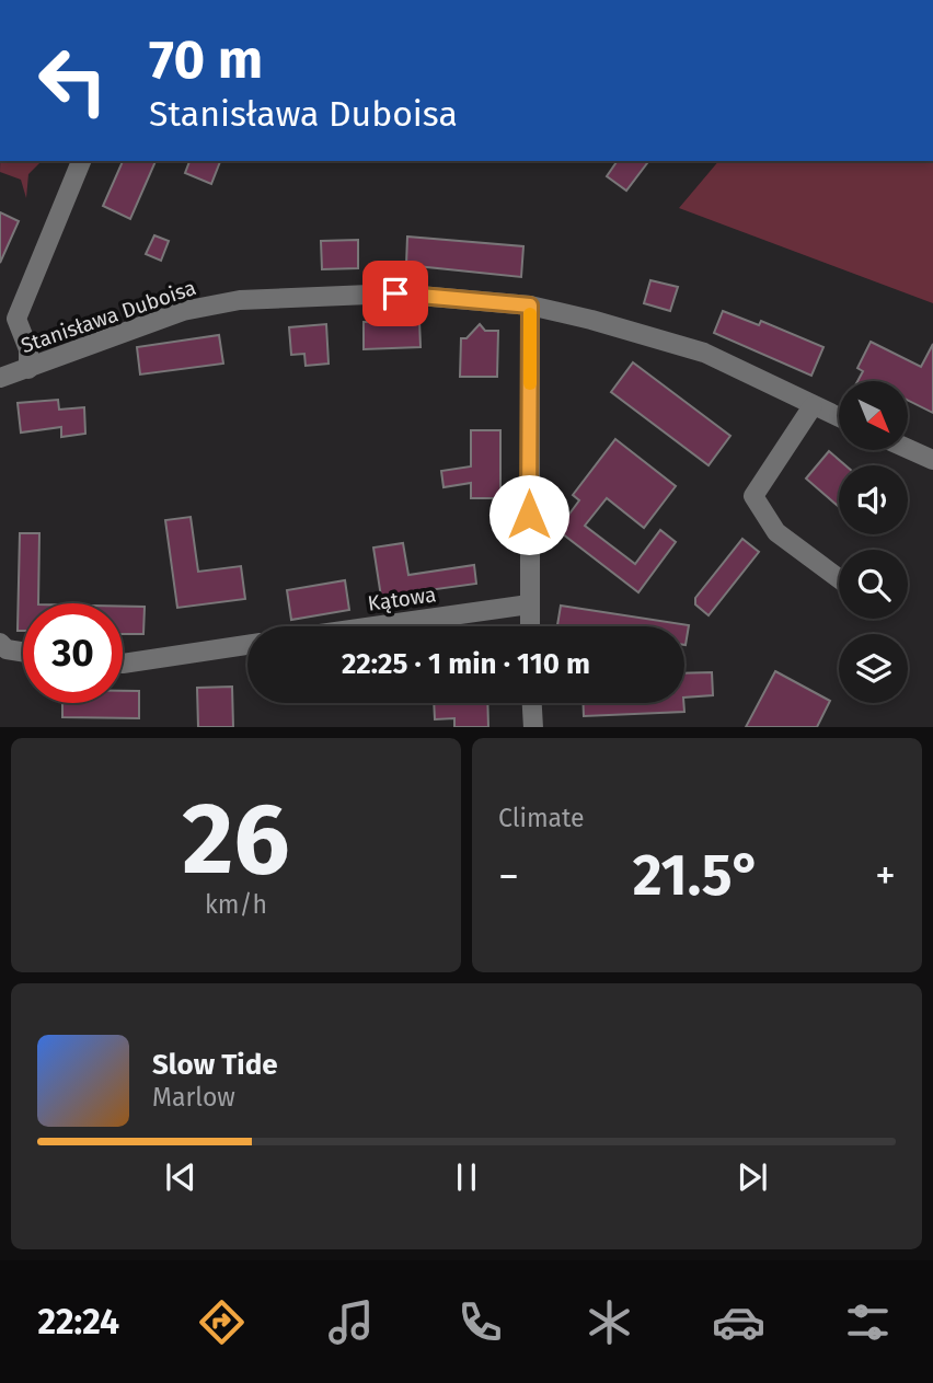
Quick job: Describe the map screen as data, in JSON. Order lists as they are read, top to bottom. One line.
{"streets":{"street":["Stanisława Duboisa","Kątowa"]},"north":"bottom right","page":{"turn":["70 m","Stanisława Duboisa"],"limit":"30","trip":"22:25 · 1 min · 110 m","tile":[["26","km/h"],"Climate"],"heat":["−","21.5°","+"],"song":["Slow Tide","Marlow"],"tabs":"22:24"}}
